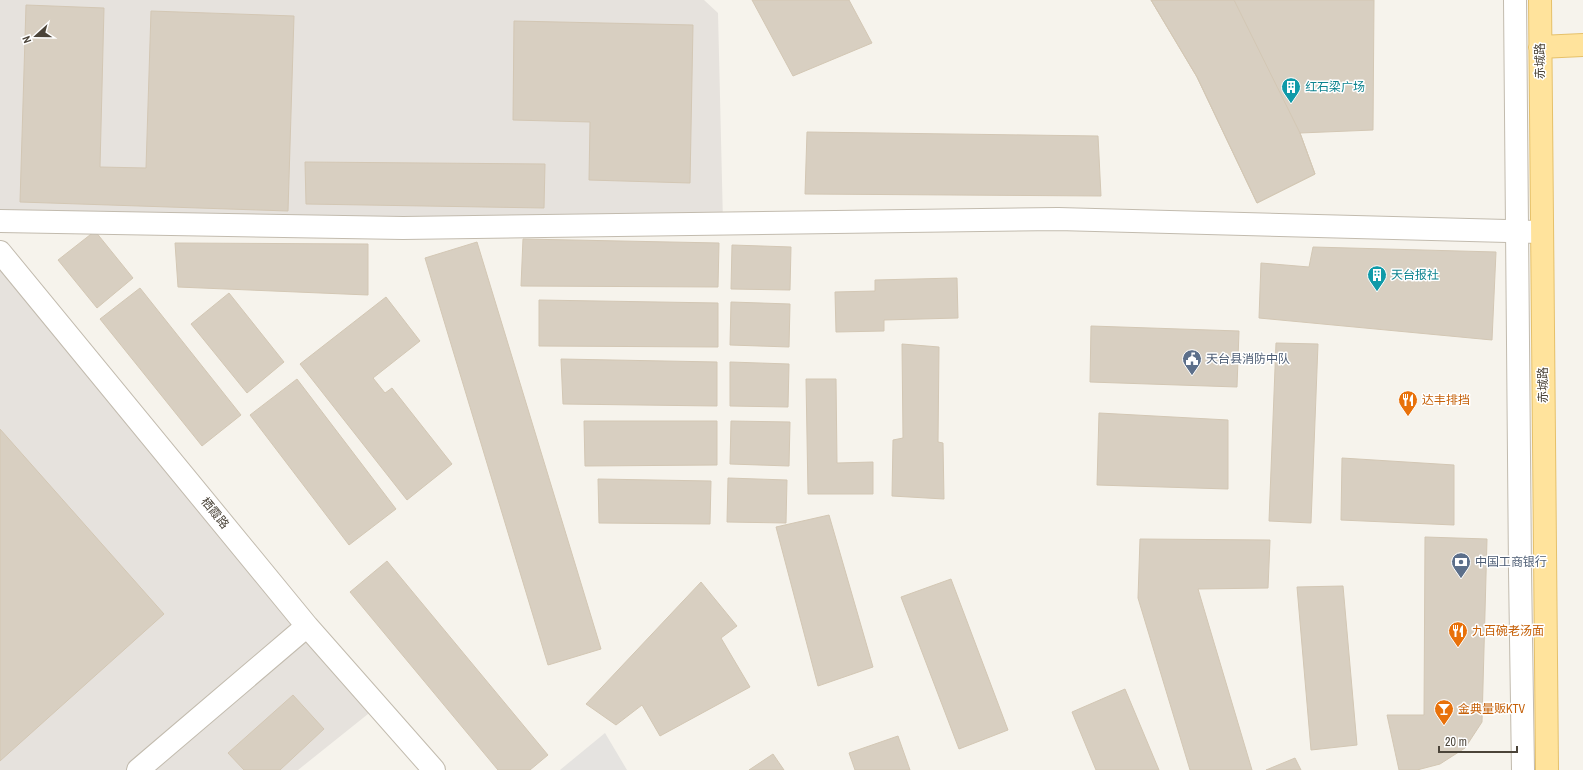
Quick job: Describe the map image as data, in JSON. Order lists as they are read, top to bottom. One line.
{"streets":{"main road":["赤城路"],"street":["栖霞路"]},"places":{"building":["红石梁广场","天台报社"],"public building":["天台县消防中队"],"restaurant":["达丰排挡","九百碗老汤面"],"bank":["中国工商银行"],"bar":["金典量贩KTV"]},"scale_bar":"20 m","north":"left"}
